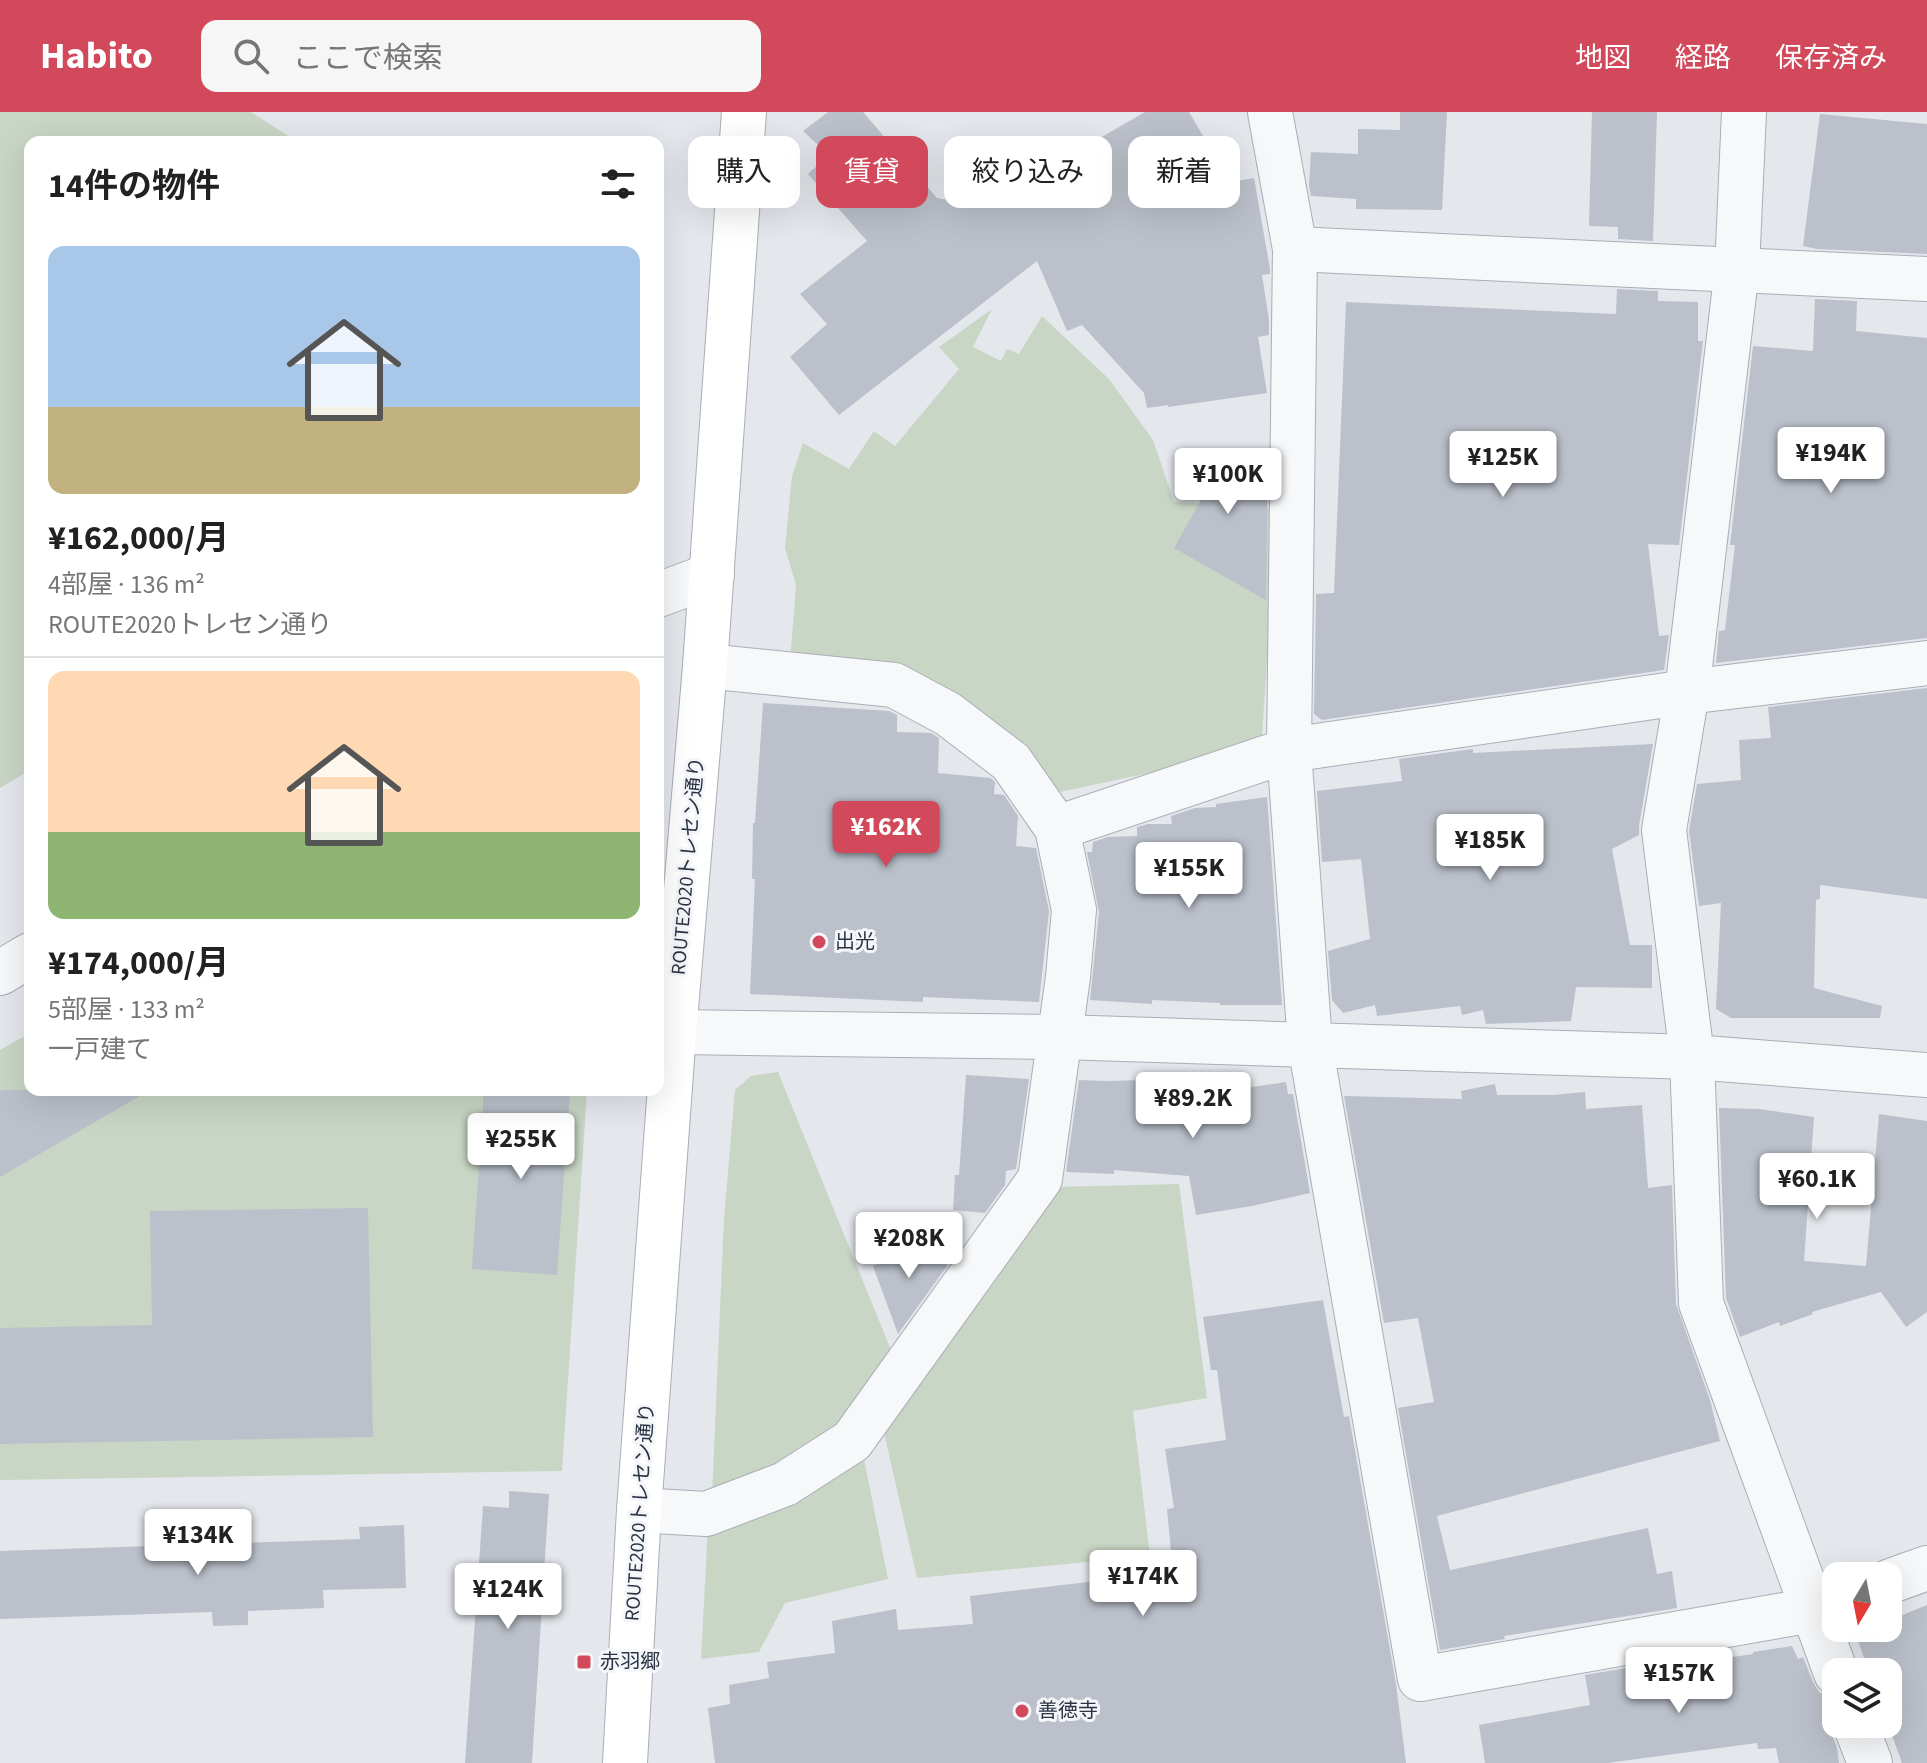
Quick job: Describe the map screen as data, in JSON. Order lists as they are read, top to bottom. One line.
{"streets":{"main road":["ROUTE2020トレセン通り"]},"places":{"other":["出光","善徳寺"],"transit":["赤羽郷"]},"north":"bottom","page":{"header":"Habito","search":"ここで検索","nav":["地図","経路","保存済み"],"chip":["購入","賃貸","絞り込み","新着"],"heading":"14件の物件","list":[{"name":"¥162,000/月","note":"4部屋 · 136 m² · ROUTE2020トレセン通り"},{"name":"¥174,000/月","note":"5部屋 · 133 m² · 一戸建て"}],"price":["¥194K","¥125K","¥100K","¥162K","¥185K","¥155K","¥89.2K","¥255K","¥60.1K","¥208K","¥134K","¥174K","¥124K","¥157K"]}}
